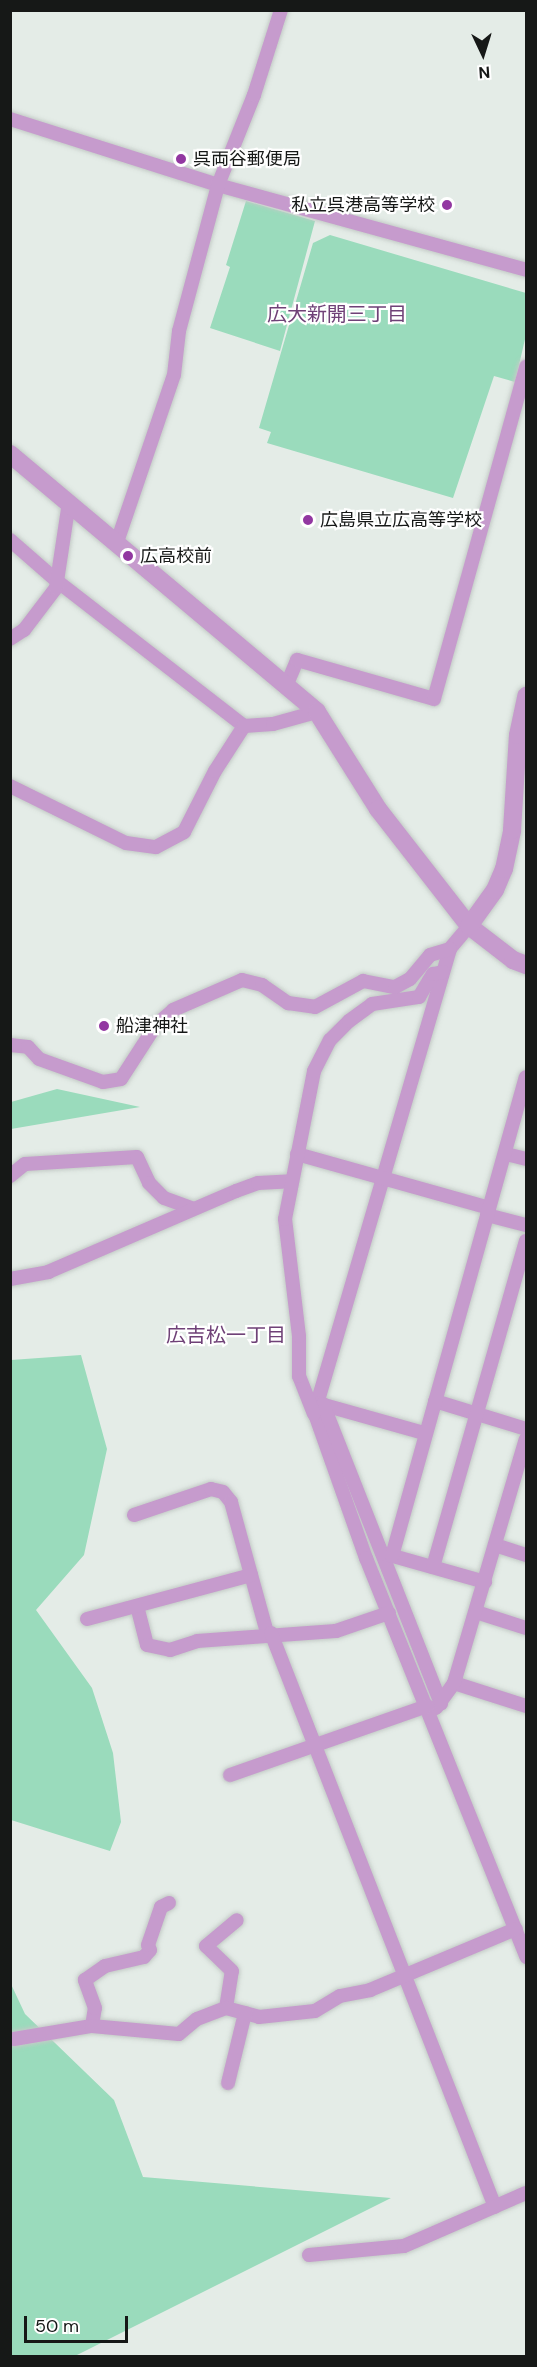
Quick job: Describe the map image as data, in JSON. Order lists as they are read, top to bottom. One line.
{"districts":["広大新開三丁目","広吉松一丁目"],"places":["呉両谷郵便局","私立呉港高等学校","広島県立広高等学校","広高校前","船津神社"],"scale_bar":"50 m","north":"bottom"}
